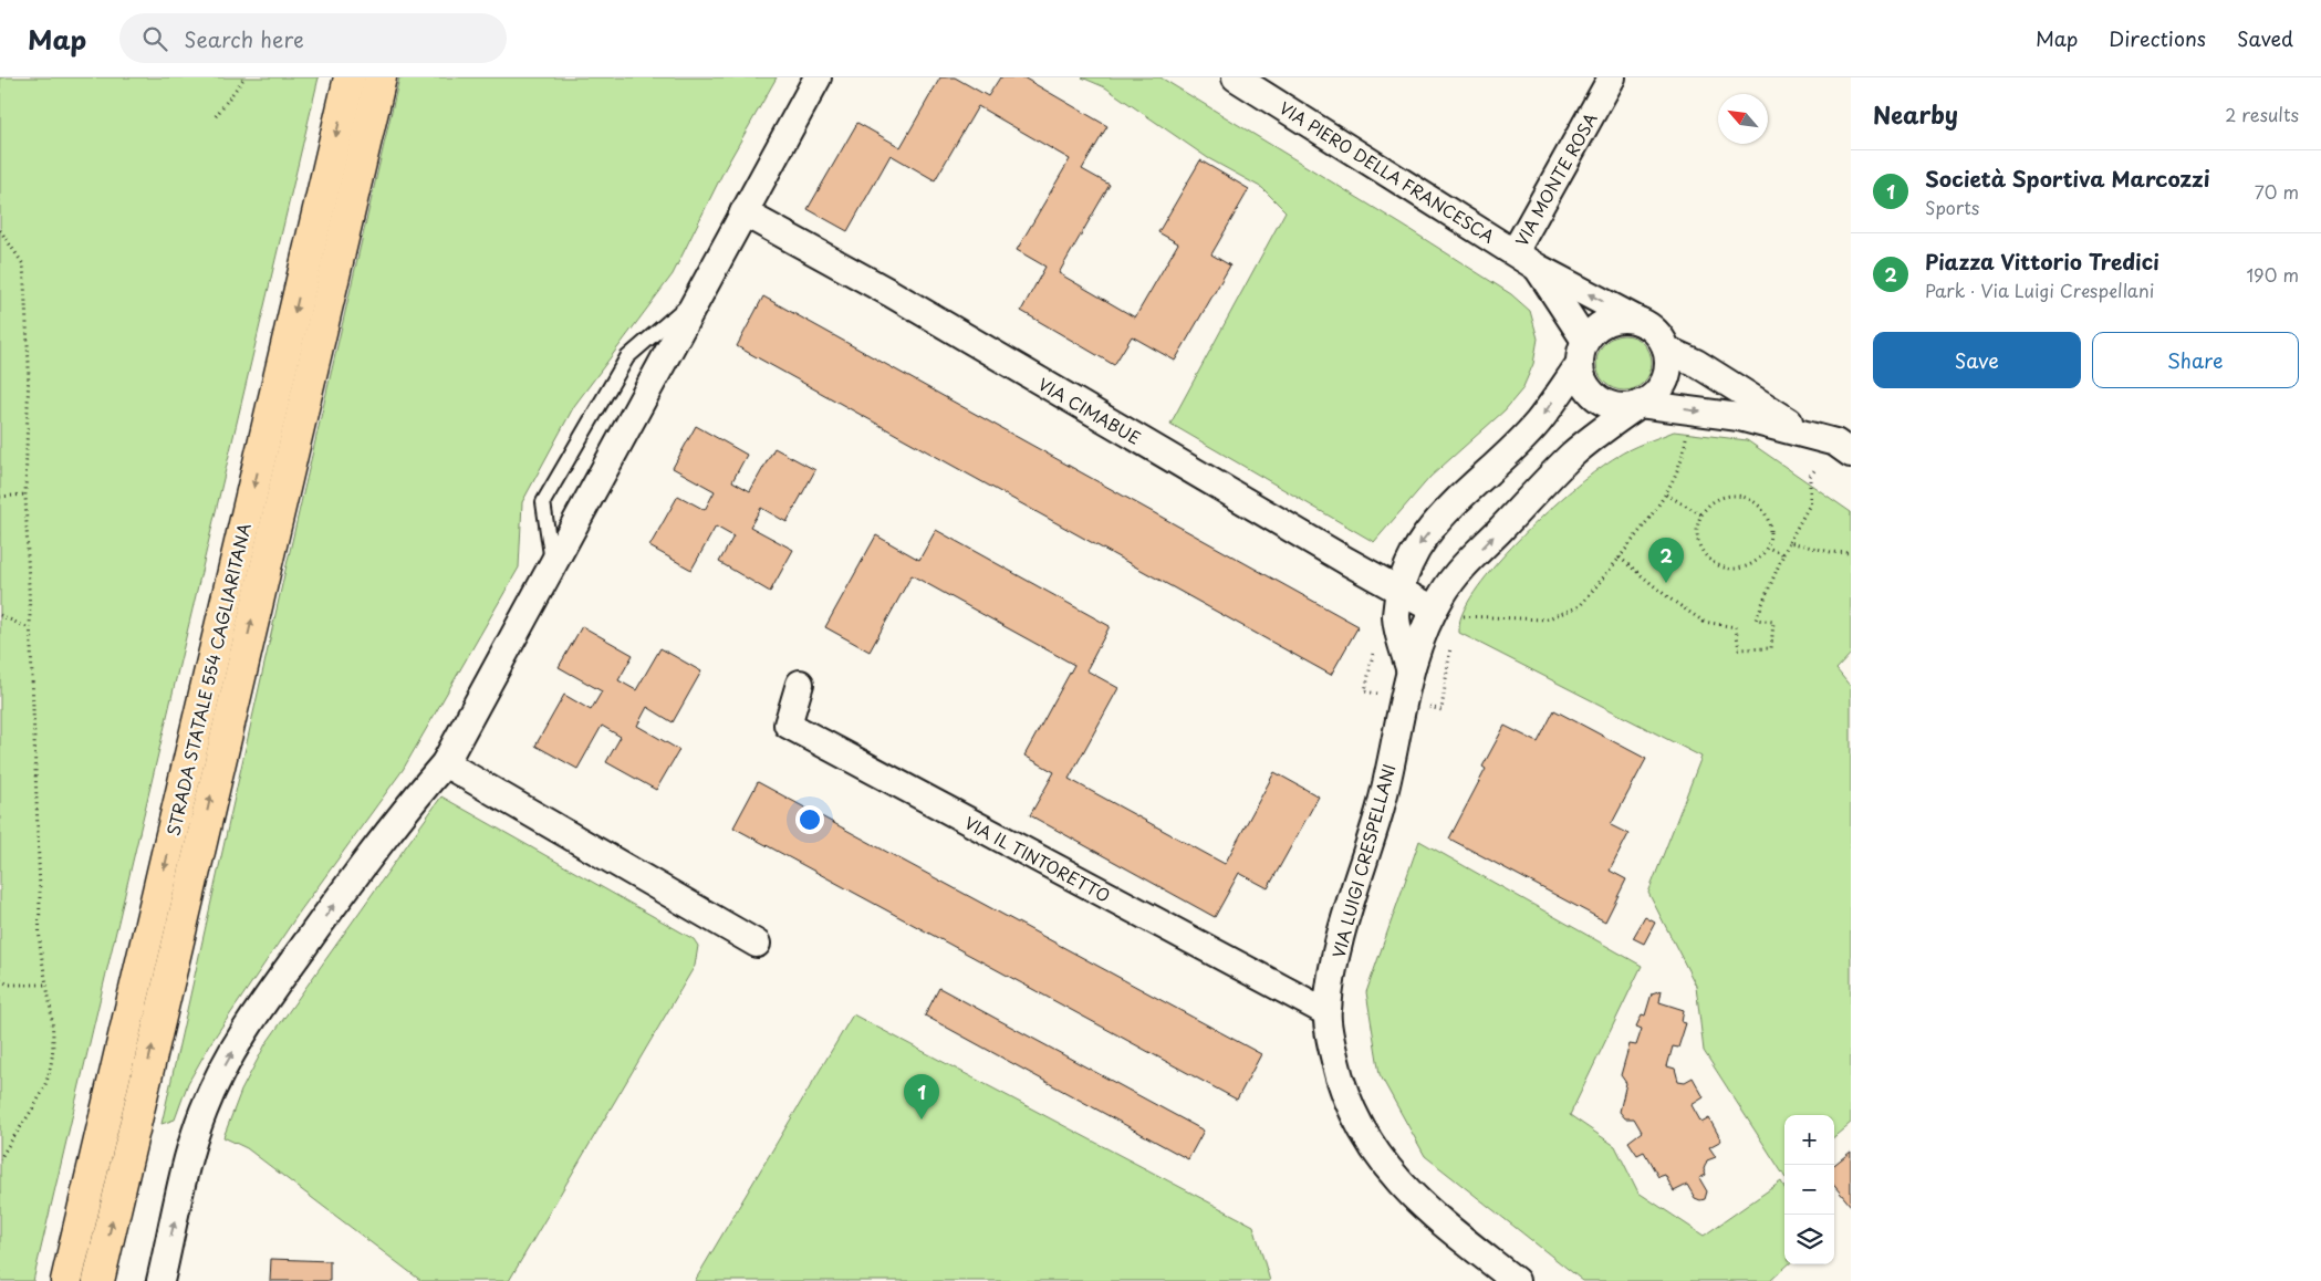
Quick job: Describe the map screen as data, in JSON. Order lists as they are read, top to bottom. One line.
{"streets":{"highway":["STRADA STATALE 554 CAGLIARITANA"],"street":["VIA PIERO DELLA FRANCESCA","VIA MONTE ROSA","VIA CIMABUE","VIA IL TINTORETTO","VIA LUIGI CRESPELLANI"]},"crossings":[["VIA PIERO DELLA FRANCESCA","VIA MONTE ROSA"],["VIA PIERO DELLA FRANCESCA","VIA LUIGI CRESPELLANI"],["VIA CIMABUE","VIA LUIGI CRESPELLANI"],["VIA IL TINTORETTO","VIA LUIGI CRESPELLANI"]],"north":"top left","page":{"header":"Map","search":"Search here","nav":["Map","Directions","Saved"],"heading":["Nearby","2 results"],"list":[{"mark":"1","name":"Società Sportiva Marcozzi","note":"Sports","value":"70 m"},{"mark":"2","name":"Piazza Vittorio Tredici","note":"Park · Via Luigi Crespellani","value":"190 m"}],"buttons":["Save","Share"],"pins":["2","1"],"map_buttons":["+","−"]}}
